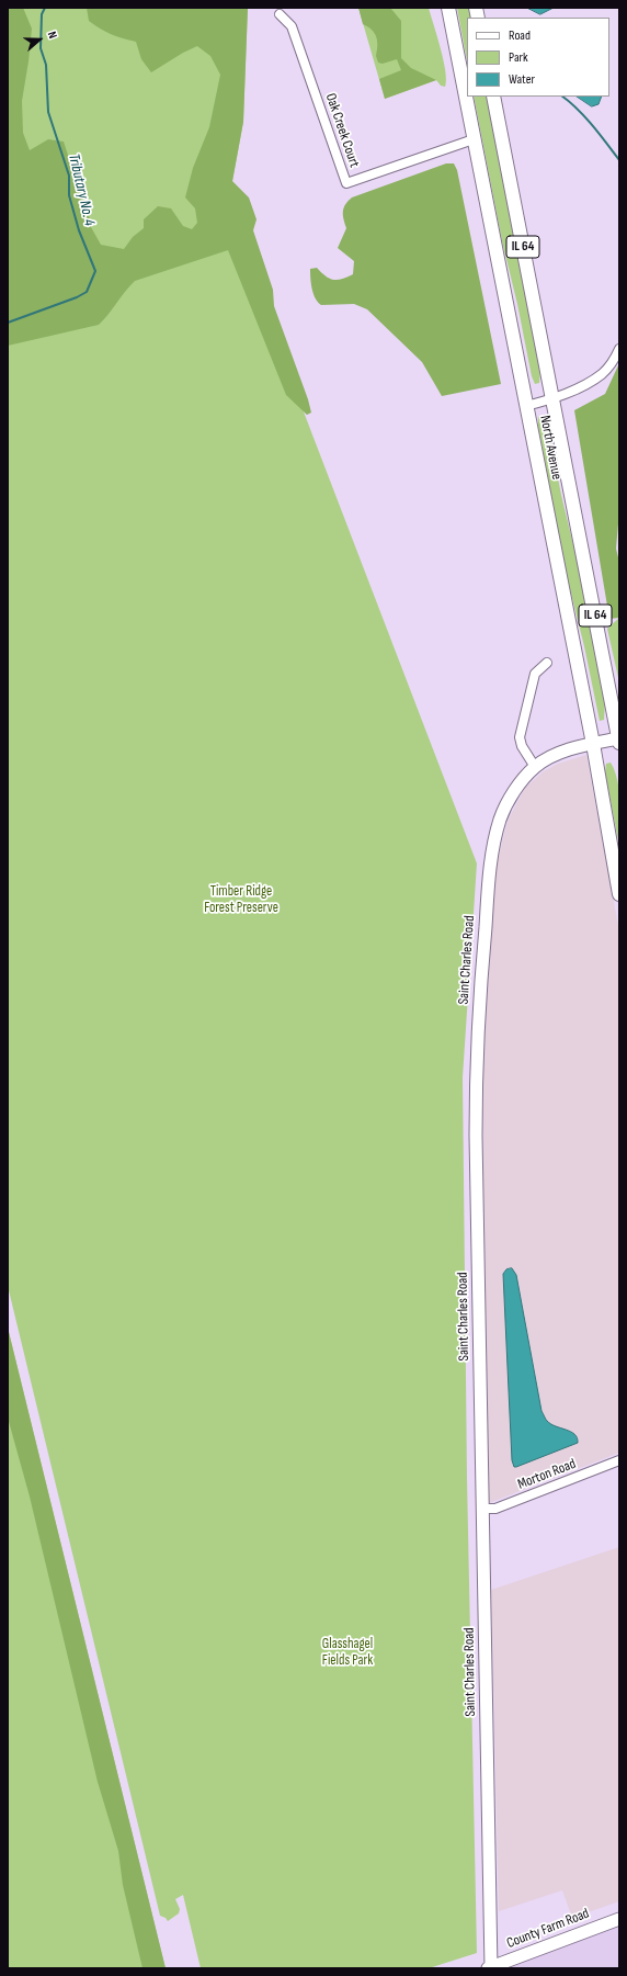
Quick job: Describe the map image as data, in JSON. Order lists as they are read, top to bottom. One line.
{"streets":{"main road":["IL 64","North Avenue"],"street":["Oak Creek Court","Saint Charles Road","Morton Road","County Farm Road"]},"crossings":[["Oak Creek Court","North Avenue"],["North Avenue","Saint Charles Road"],["Saint Charles Road","Morton Road"],["Saint Charles Road","County Farm Road"]],"water":["Tributary No. 4"],"parks":["Timber Ridge Forest Preserve","Glasshagel Fields Park"],"legend":["Road","Park","Water"],"north":"right"}
